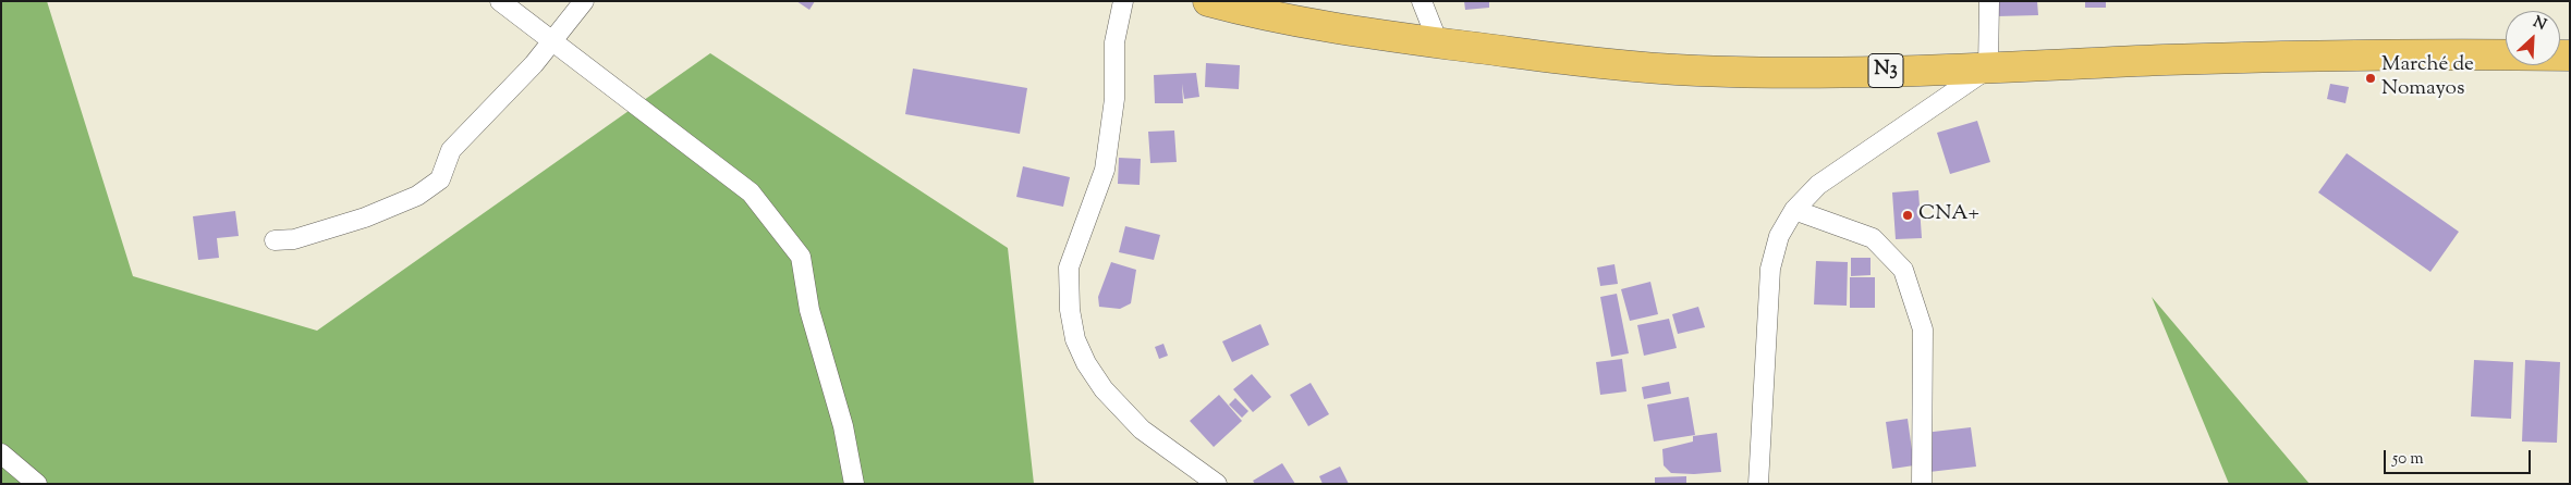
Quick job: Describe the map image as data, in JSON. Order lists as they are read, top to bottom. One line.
{"streets":{"highway":["N3"]},"places":["Marché de Nomayos","CNA+"],"scale_bar":"50 m","north":"top right"}
